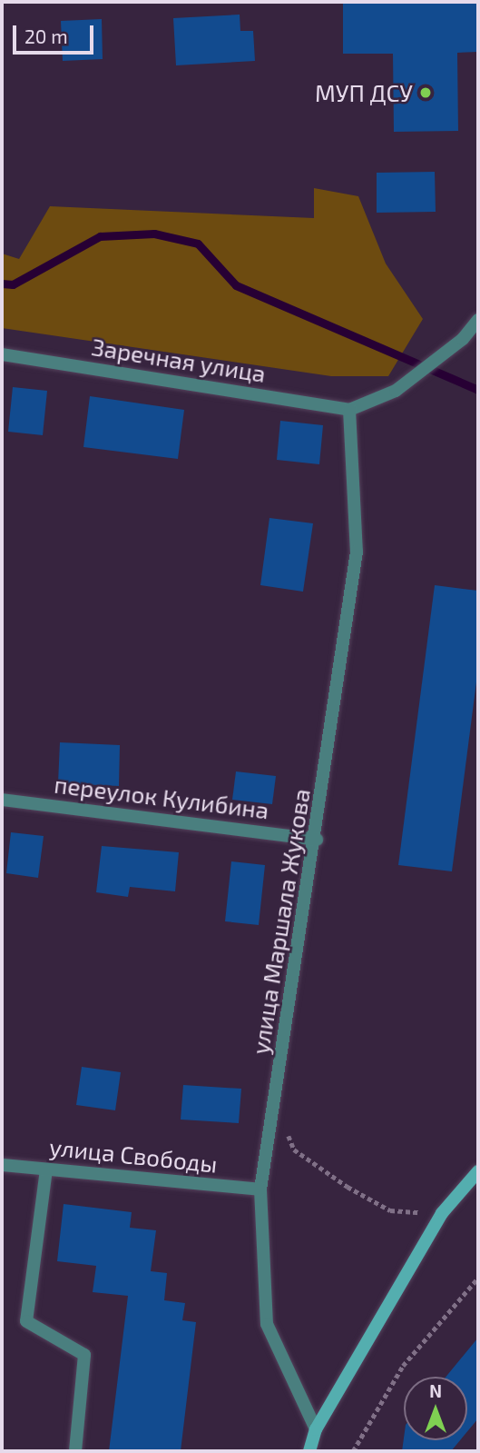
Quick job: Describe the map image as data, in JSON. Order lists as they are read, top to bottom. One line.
{"streets":{"street":["Заречная улица","переулок Кулибина","улица Маршала Жукова","улица Свободы"]},"crossings":[["Заречная улица","улица Маршала Жукова"],["переулок Кулибина","улица Маршала Жукова"],["улица Маршала Жукова","улица Свободы"]],"places":["МУП ДСУ"],"scale_bar":"20 m","north":"top"}
